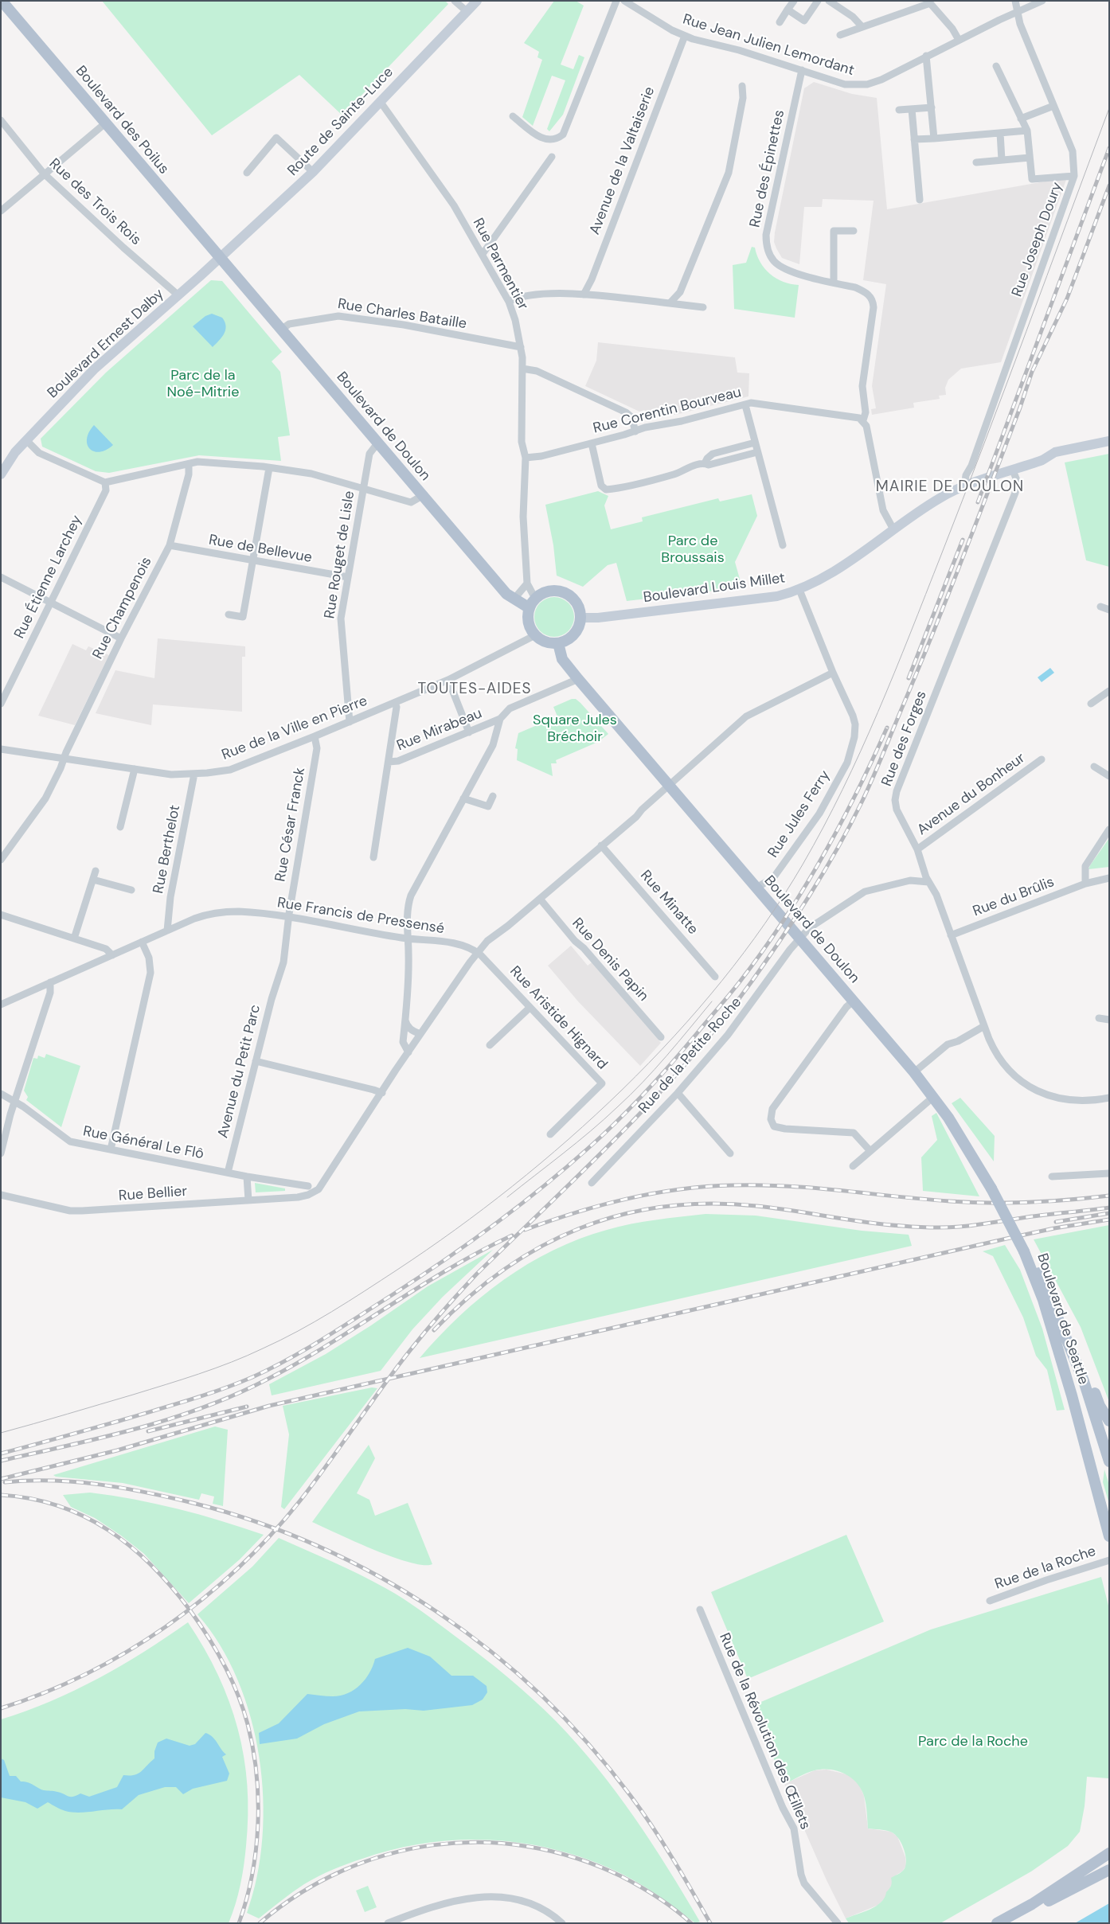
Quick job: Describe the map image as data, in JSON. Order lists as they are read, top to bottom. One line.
{"streets":{"main road":["Boulevard des Poilus","Boulevard de Doulon","Boulevard de Seattle"],"street":["Rue Jean Julien Lemordant","Route de Sainte-Luce","Avenue de la Valtaiserie","Rue des Épinettes","Rue des Trois Rois","Rue Joseph Doury","Rue Parmentier","Rue Charles Bataille","Boulevard Ernest Dalby","Rue Corentin Bourveau","Rue de Bellevue","Rue Rouget de Lisle","Rue Étienne Larchey","Boulevard Louis Millet","Rue Champenois","Rue de la Ville en Pierre","Rue Mirabeau","Rue des Forges","Avenue du Bonheur","Rue Jules Ferry","Rue César Franck","Rue Berthelot","Rue du Brûlis","Rue Minatte","Rue Francis de Pressensé","Rue Denis Papin","Rue Aristide Hignard","Rue de la Petite Roche","Avenue du Petit Parc","Rue Général Le Flô","Rue Bellier","Rue de la Roche","Rue de la Révolution des Œillets"]},"crossings":[["Rue Jean Julien Lemordant","Avenue de la Valtaiserie"],["Rue Jean Julien Lemordant","Rue des Épinettes"],["Rue Jean Julien Lemordant","Rue Joseph Doury"],["Boulevard des Poilus","Route de Sainte-Luce"],["Boulevard des Poilus","Boulevard Ernest Dalby"],["Boulevard des Poilus","Boulevard de Doulon"],["Route de Sainte-Luce","Rue Parmentier"],["Route de Sainte-Luce","Boulevard Ernest Dalby"],["Route de Sainte-Luce","Boulevard de Doulon"],["Rue des Épinettes","Rue Corentin Bourveau"],["Rue des Épinettes","Boulevard Louis Millet"],["Rue des Trois Rois","Boulevard Ernest Dalby"],["Rue Joseph Doury","Boulevard Louis Millet"],["Rue Parmentier","Rue Charles Bataille"],["Rue Parmentier","Rue Corentin Bourveau"],["Rue Charles Bataille","Boulevard de Doulon"],["Boulevard Ernest Dalby","Boulevard de Doulon"],["Boulevard de Doulon","Rue Rouget de Lisle"],["Boulevard de Doulon","Boulevard Louis Millet"],["Boulevard de Doulon","Rue de la Ville en Pierre"],["Boulevard de Doulon","Rue Jules Ferry"],["Boulevard de Doulon","Rue de la Petite Roche"],["Boulevard de Doulon","Boulevard de Seattle"],["Rue de Bellevue","Rue Rouget de Lisle"],["Rue de Bellevue","Rue Champenois"],["Rue Rouget de Lisle","Rue de la Ville en Pierre"],["Boulevard Louis Millet","Rue de la Ville en Pierre"],["Boulevard Louis Millet","Rue des Forges"],["Boulevard Louis Millet","Rue Jules Ferry"],["Rue Champenois","Rue de la Ville en Pierre"],["Rue de la Ville en Pierre","Rue César Franck"],["Rue de la Ville en Pierre","Rue Berthelot"],["Rue des Forges","Avenue du Bonheur"],["Rue des Forges","Rue du Brûlis"],["Rue des Forges","Rue de la Petite Roche"],["Rue César Franck","Rue Francis de Pressensé"],["Rue César Franck","Avenue du Petit Parc"],["Rue Berthelot","Rue Francis de Pressensé"],["Rue Francis de Pressensé","Rue Aristide Hignard"],["Avenue du Petit Parc","Rue Général Le Flô"]],"districts":["MAIRIE DE DOULON","TOUTES-AIDES"],"parks":["Parc de la Noé-Mitrie","Parc de Broussais","Square Jules Bréchoir","Parc de la Roche"]}
